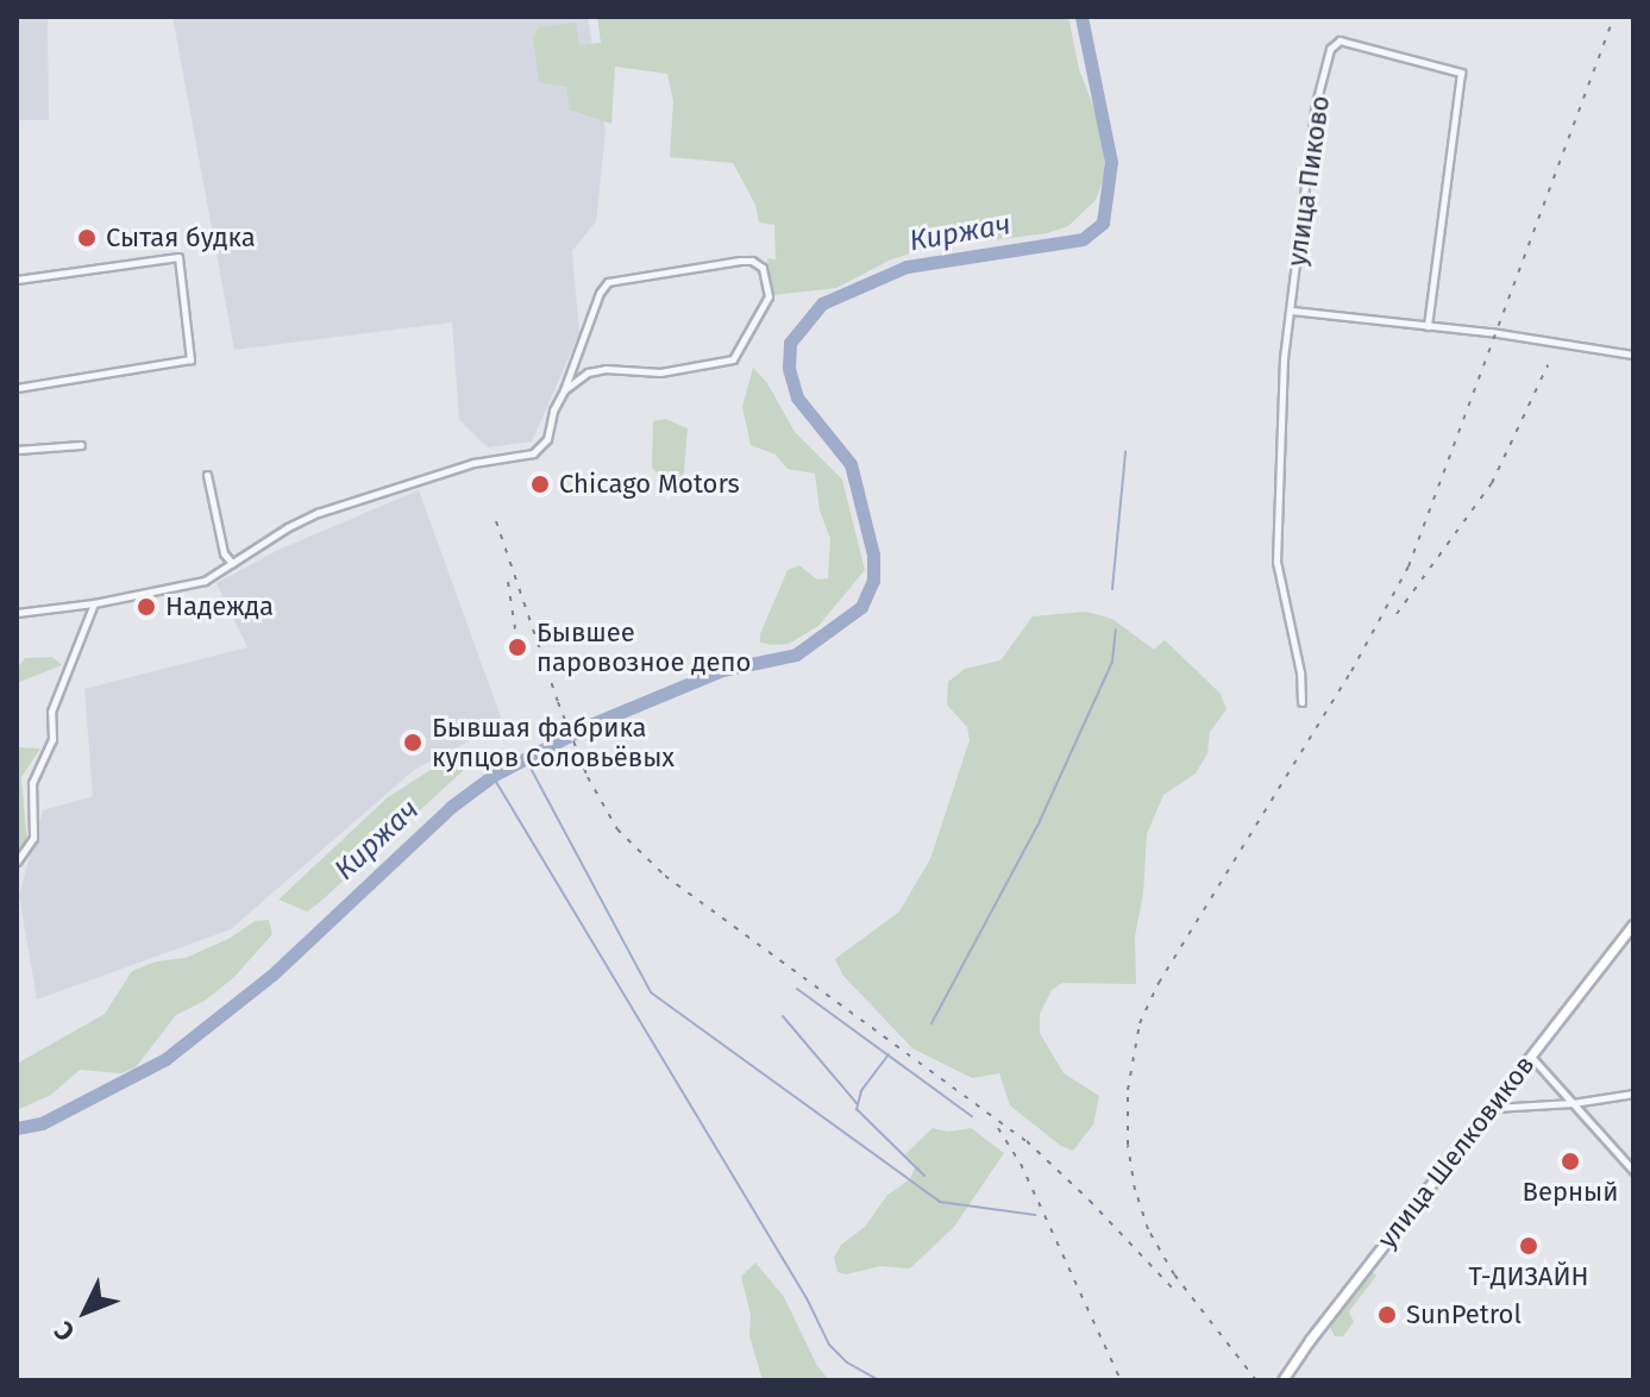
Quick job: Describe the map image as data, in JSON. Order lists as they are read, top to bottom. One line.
{"streets":{"street":["улица Пиково","улица Шелковиков"]},"water":["Киржач"],"places":["Сытая будка","Chicago Motors","Надежда","Бывшее паровозное депо","Бывшая фабрика купцов Соловьёвых","Верный","Т-ДИЗАЙН","SunPetrol"],"north":"bottom left"}
